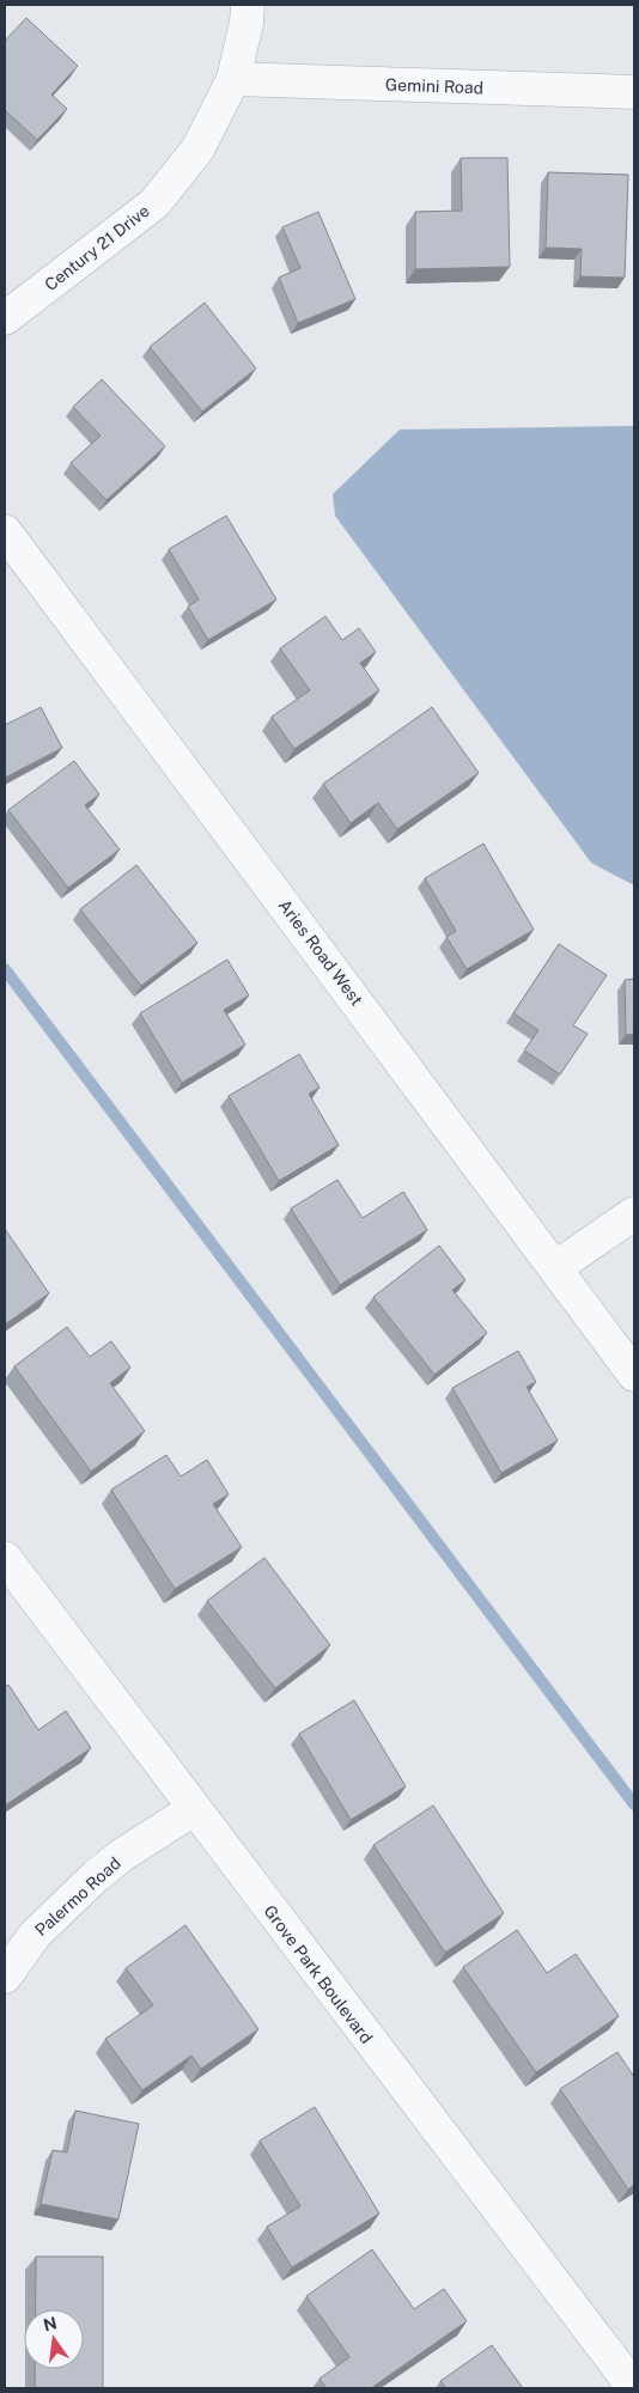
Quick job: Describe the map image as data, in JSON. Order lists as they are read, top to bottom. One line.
{"streets":{"street":["Gemini Road","Century 21 Drive","Aries Road West","Palermo Road","Grove Park Boulevard"]},"crossings":[["Gemini Road","Century 21 Drive"],["Palermo Road","Grove Park Boulevard"]],"north":"top"}
